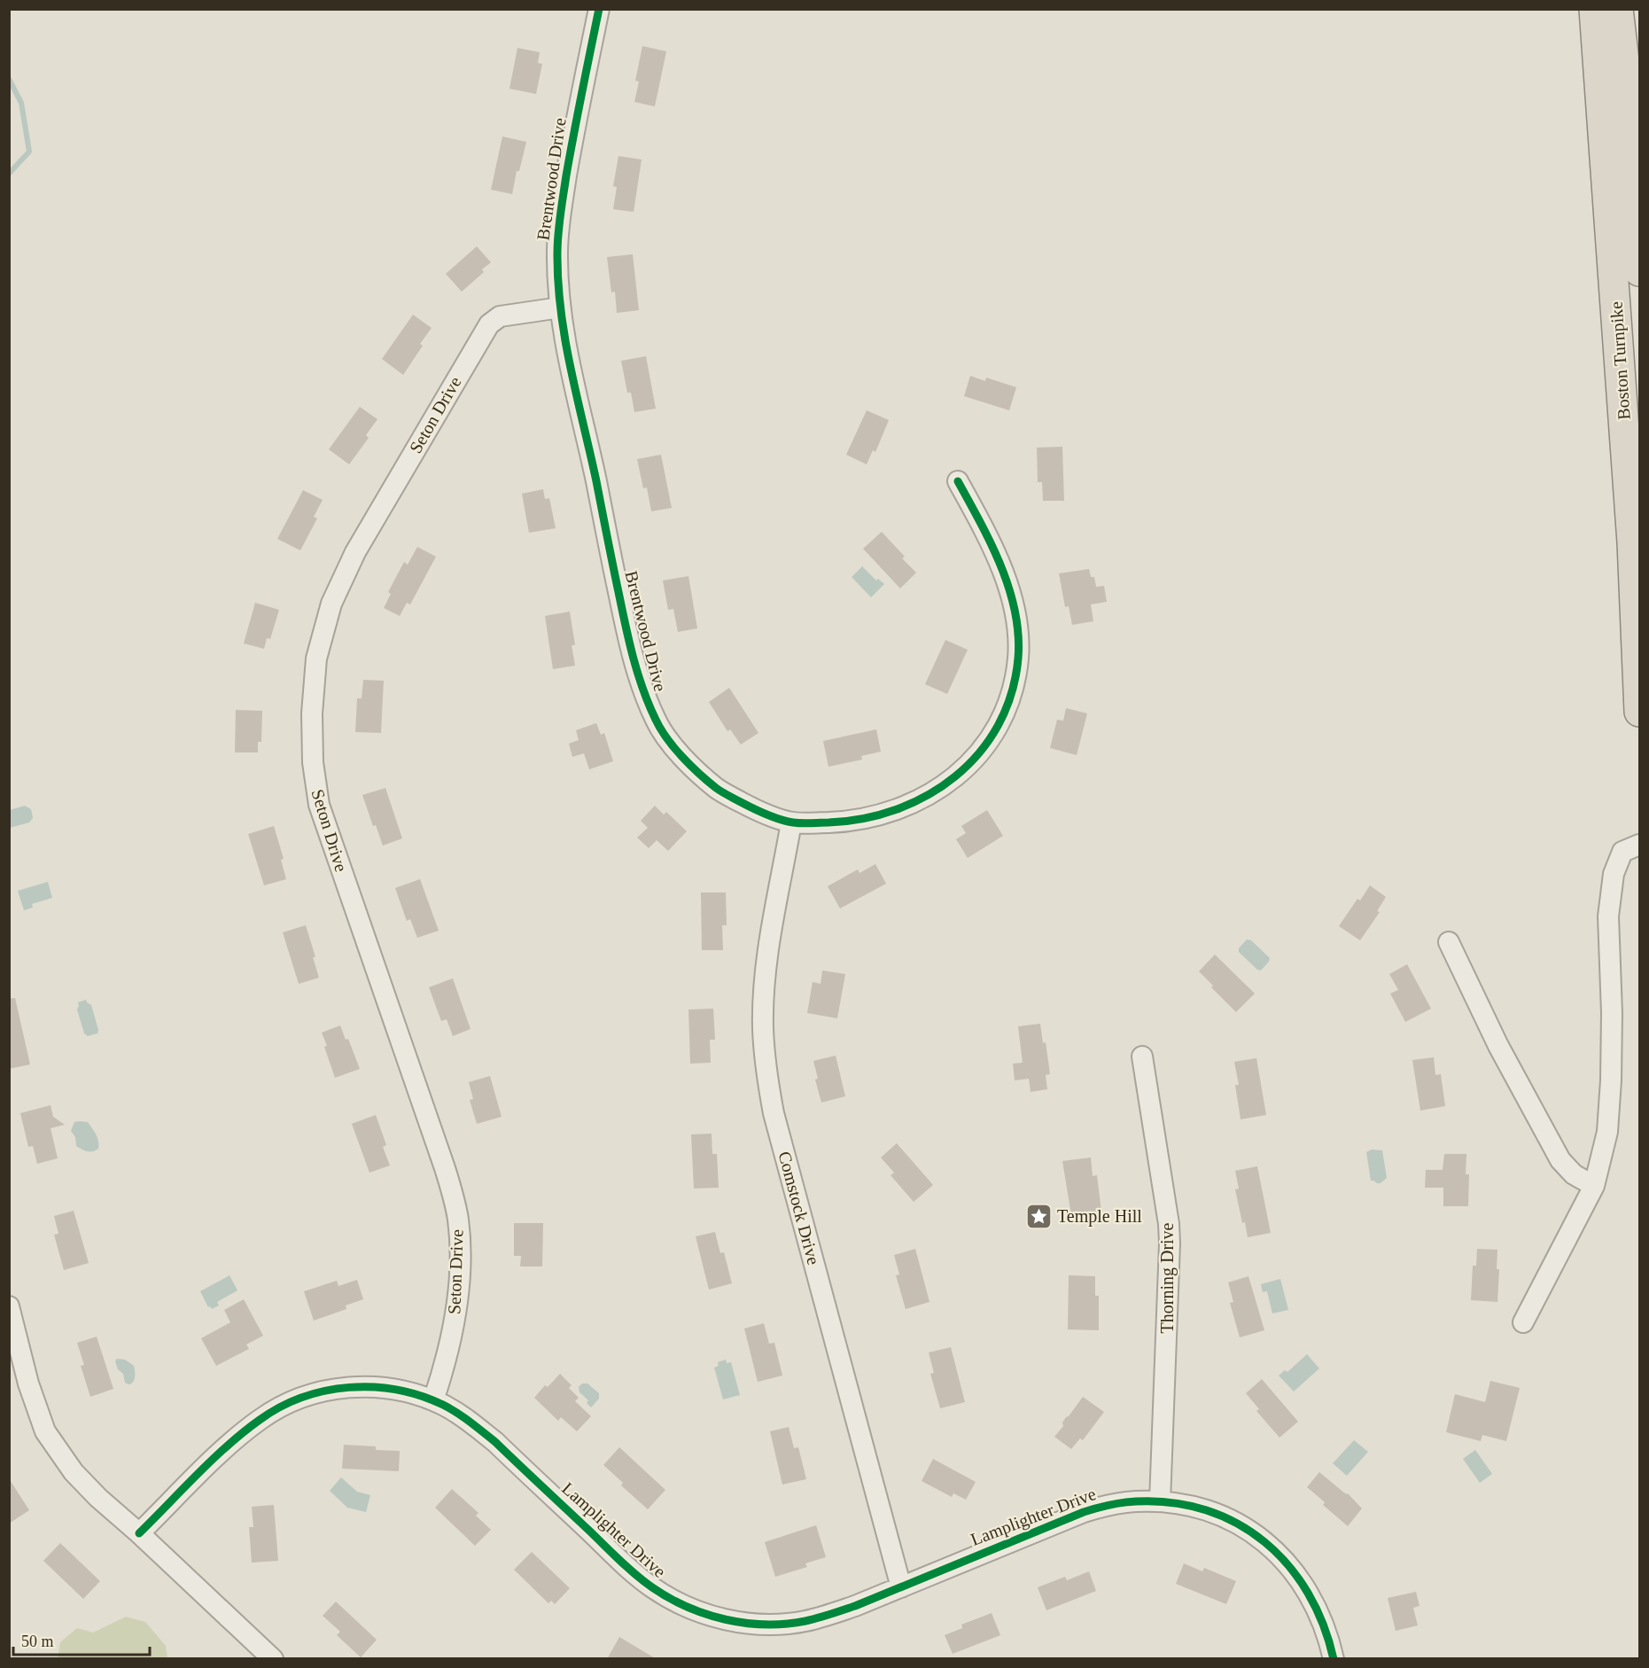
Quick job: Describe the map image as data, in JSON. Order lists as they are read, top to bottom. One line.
{"streets":{"highway":["Boston Turnpike"],"street":["Brentwood Drive","Seton Drive","Comstock Drive","Thorning Drive","Lamplighter Drive"]},"crossings":[["Brentwood Drive","Seton Drive"],["Brentwood Drive","Comstock Drive"],["Seton Drive","Lamplighter Drive"],["Comstock Drive","Lamplighter Drive"],["Thorning Drive","Lamplighter Drive"]],"places":{"place":["Temple Hill"]},"scale_bar":"50 m"}
